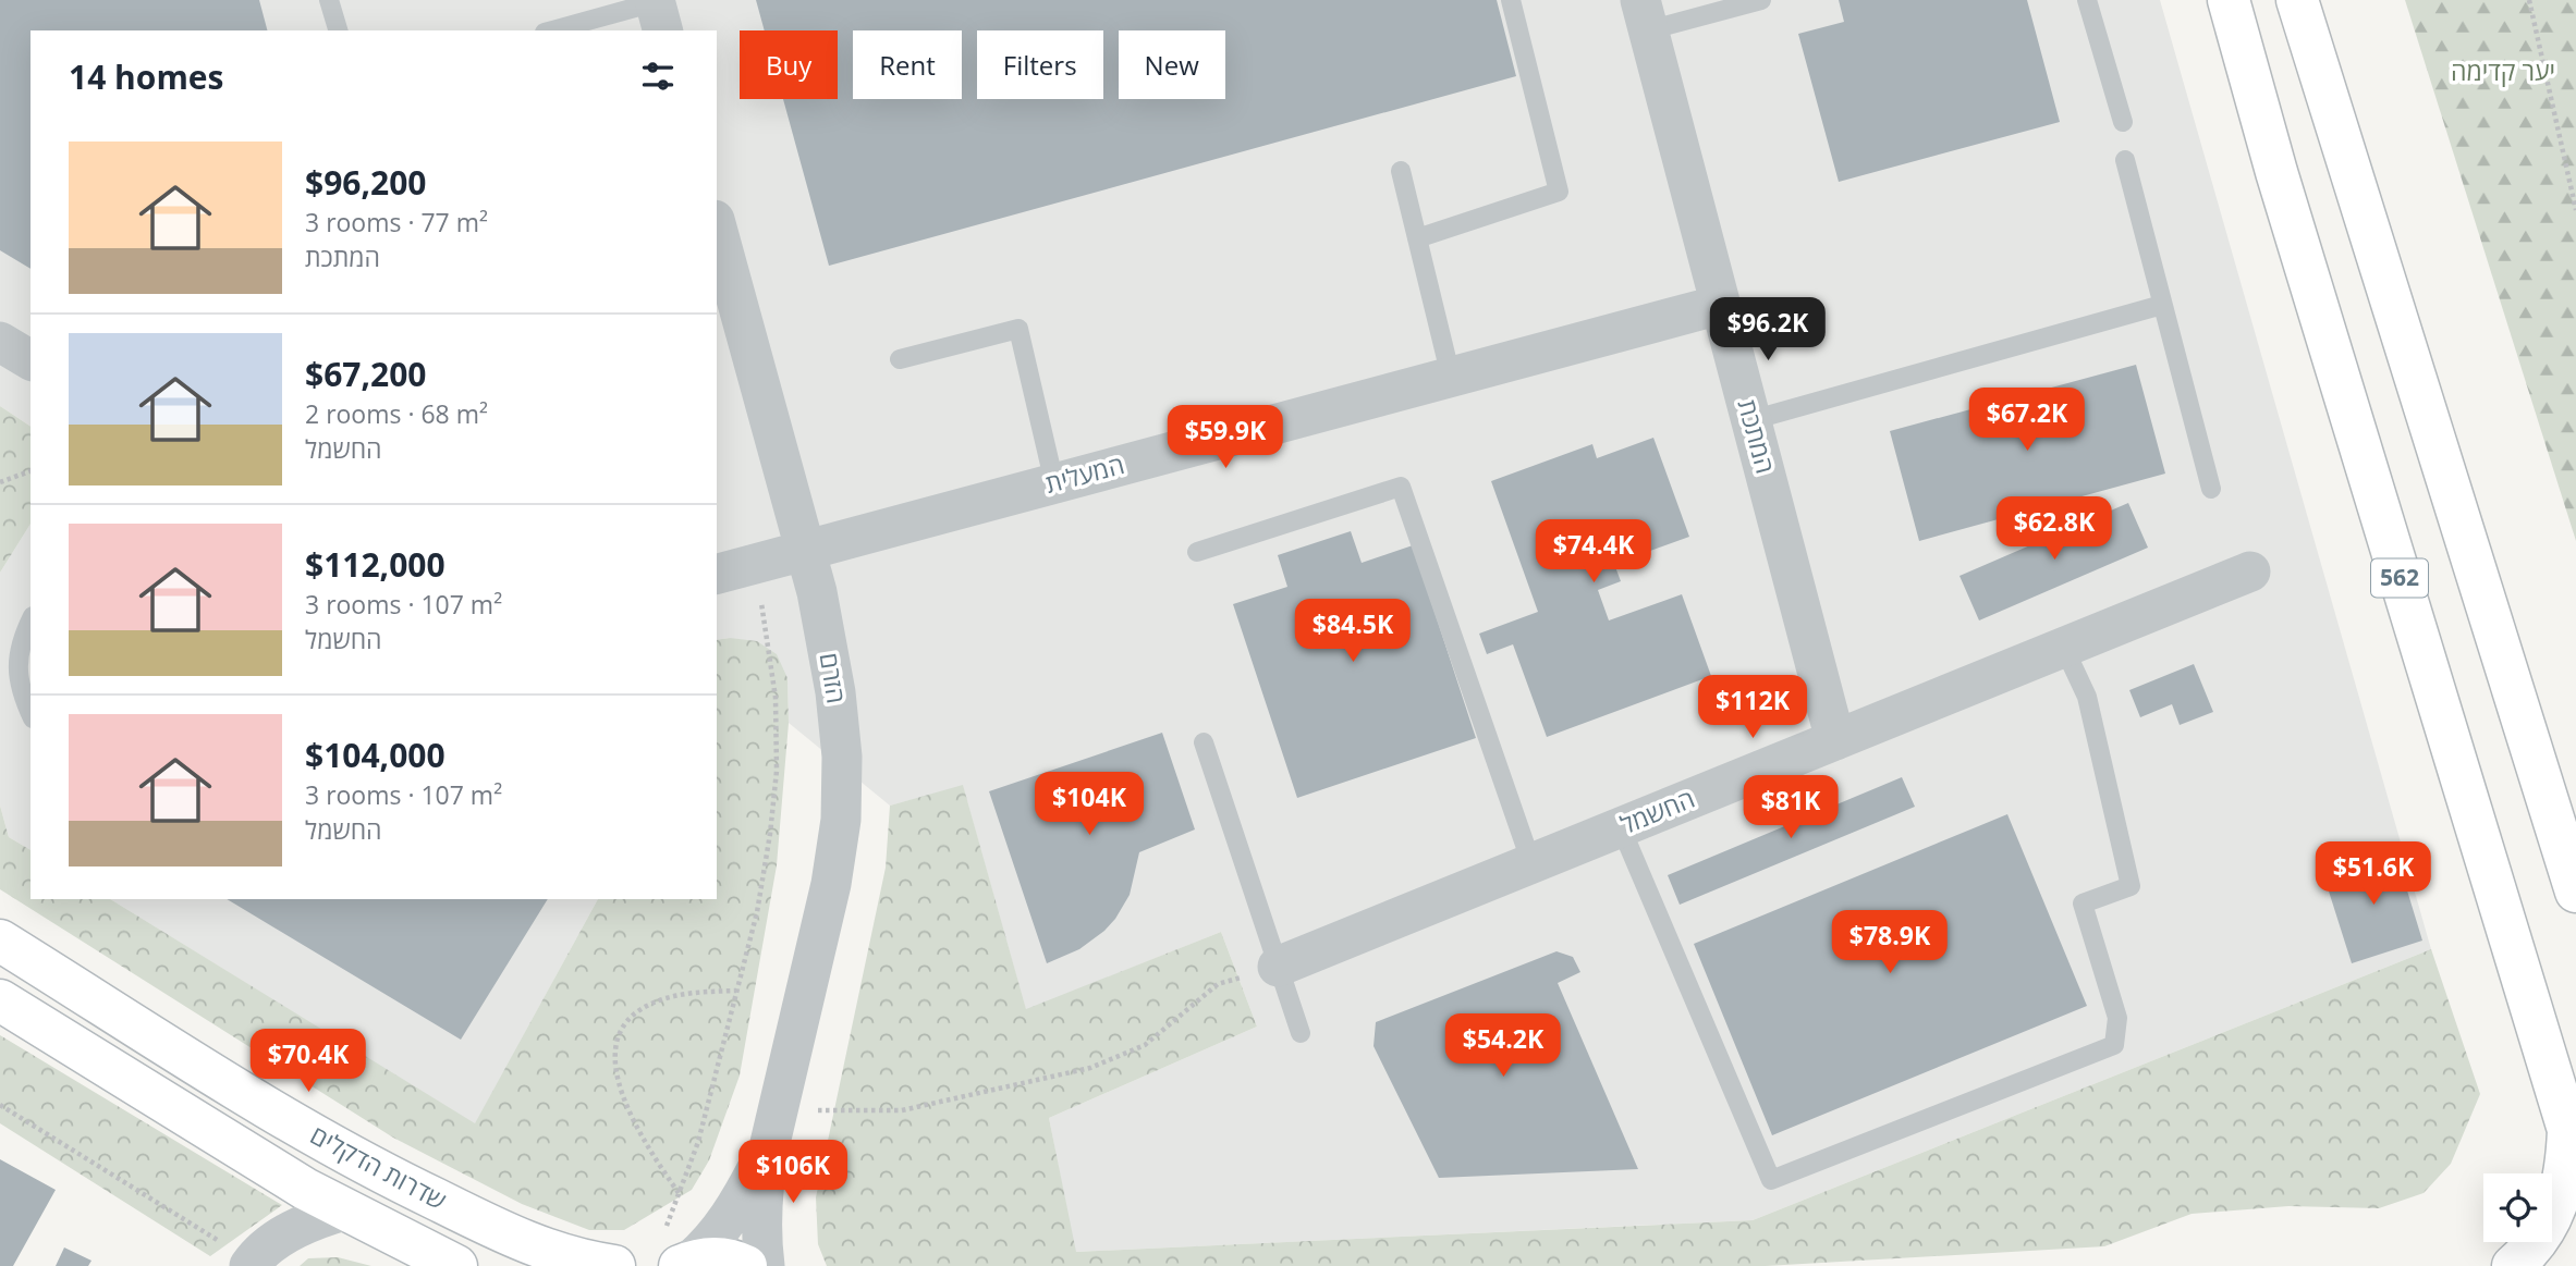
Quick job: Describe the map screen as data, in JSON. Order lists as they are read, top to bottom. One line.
{"streets":{"main road":["562","שדרות הדקלים"],"street":["המתכת","המעלית","הזרם","החשמל"]},"crossings":[["המתכת","המעלית"],["המתכת","החשמל"],["המעלית","הזרם"]],"parks":["יער קדימה"],"page":{"chip":["Buy","Rent","Filters","New"],"heading":"14 homes","list":[{"name":"$96,200","note":"3 rooms · 77 m² · המתכת"},{"name":"$67,200","note":"2 rooms · 68 m² · החשמל"},{"name":"$112,000","note":"3 rooms · 107 m² · החשמל"},{"name":"$104,000","note":"3 rooms · 107 m² · החשמל"}],"price":["$96.2K","$67.2K","$59.9K","$62.8K","$74.4K","$84.5K","$112K","$104K","$81K","$51.6K","$78.9K","$54.2K","$70.4K","$106K"]}}
